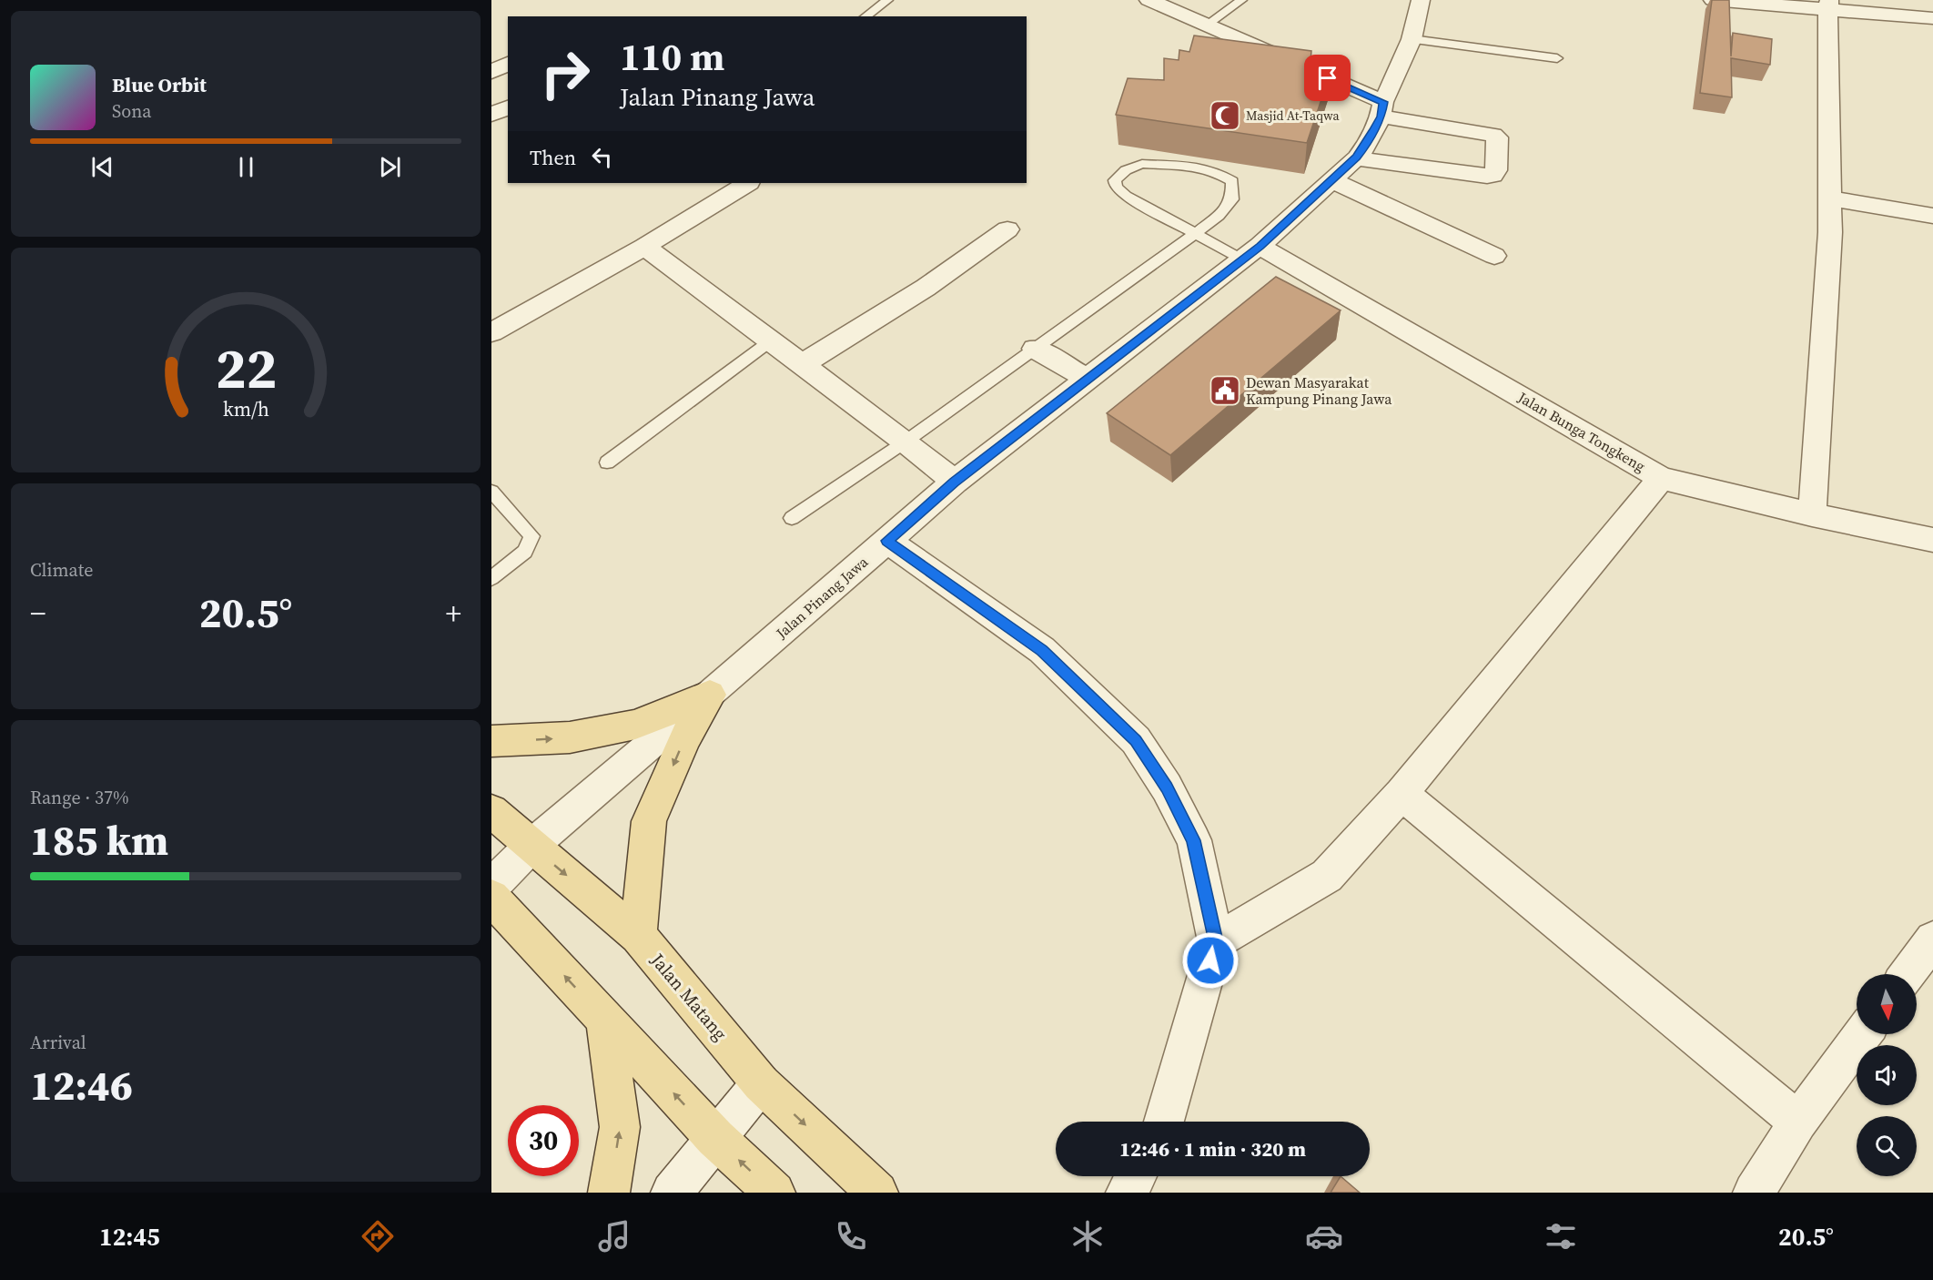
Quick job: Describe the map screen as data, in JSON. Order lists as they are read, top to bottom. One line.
{"streets":{"main road":["Jalan Matang"],"street":["Jalan Bunga Tongkeng","Jalan Pinang Jawa"]},"crossings":[["Jalan Bunga Tongkeng","Jalan Pinang Jawa"],["Jalan Pinang Jawa","Jalan Matang"]],"places":{"mosque":["Masjid At-Taqwa"],"public building":["Dewan Masyarakat Kampung Pinang Jawa"]},"north":"bottom","page":{"turn":["110 m","Jalan Pinang Jawa"],"song":["Blue Orbit","Sona"],"then":"Then","tile":["Climate",["Range · 37%","185 km"],["Arrival","12:46"]],"heat":["−","20.5°","+"],"limit":"30","trip":"12:46 · 1 min · 320 m","tabs":["12:45","20.5°"],"gauge":["22","km/h"]}}
